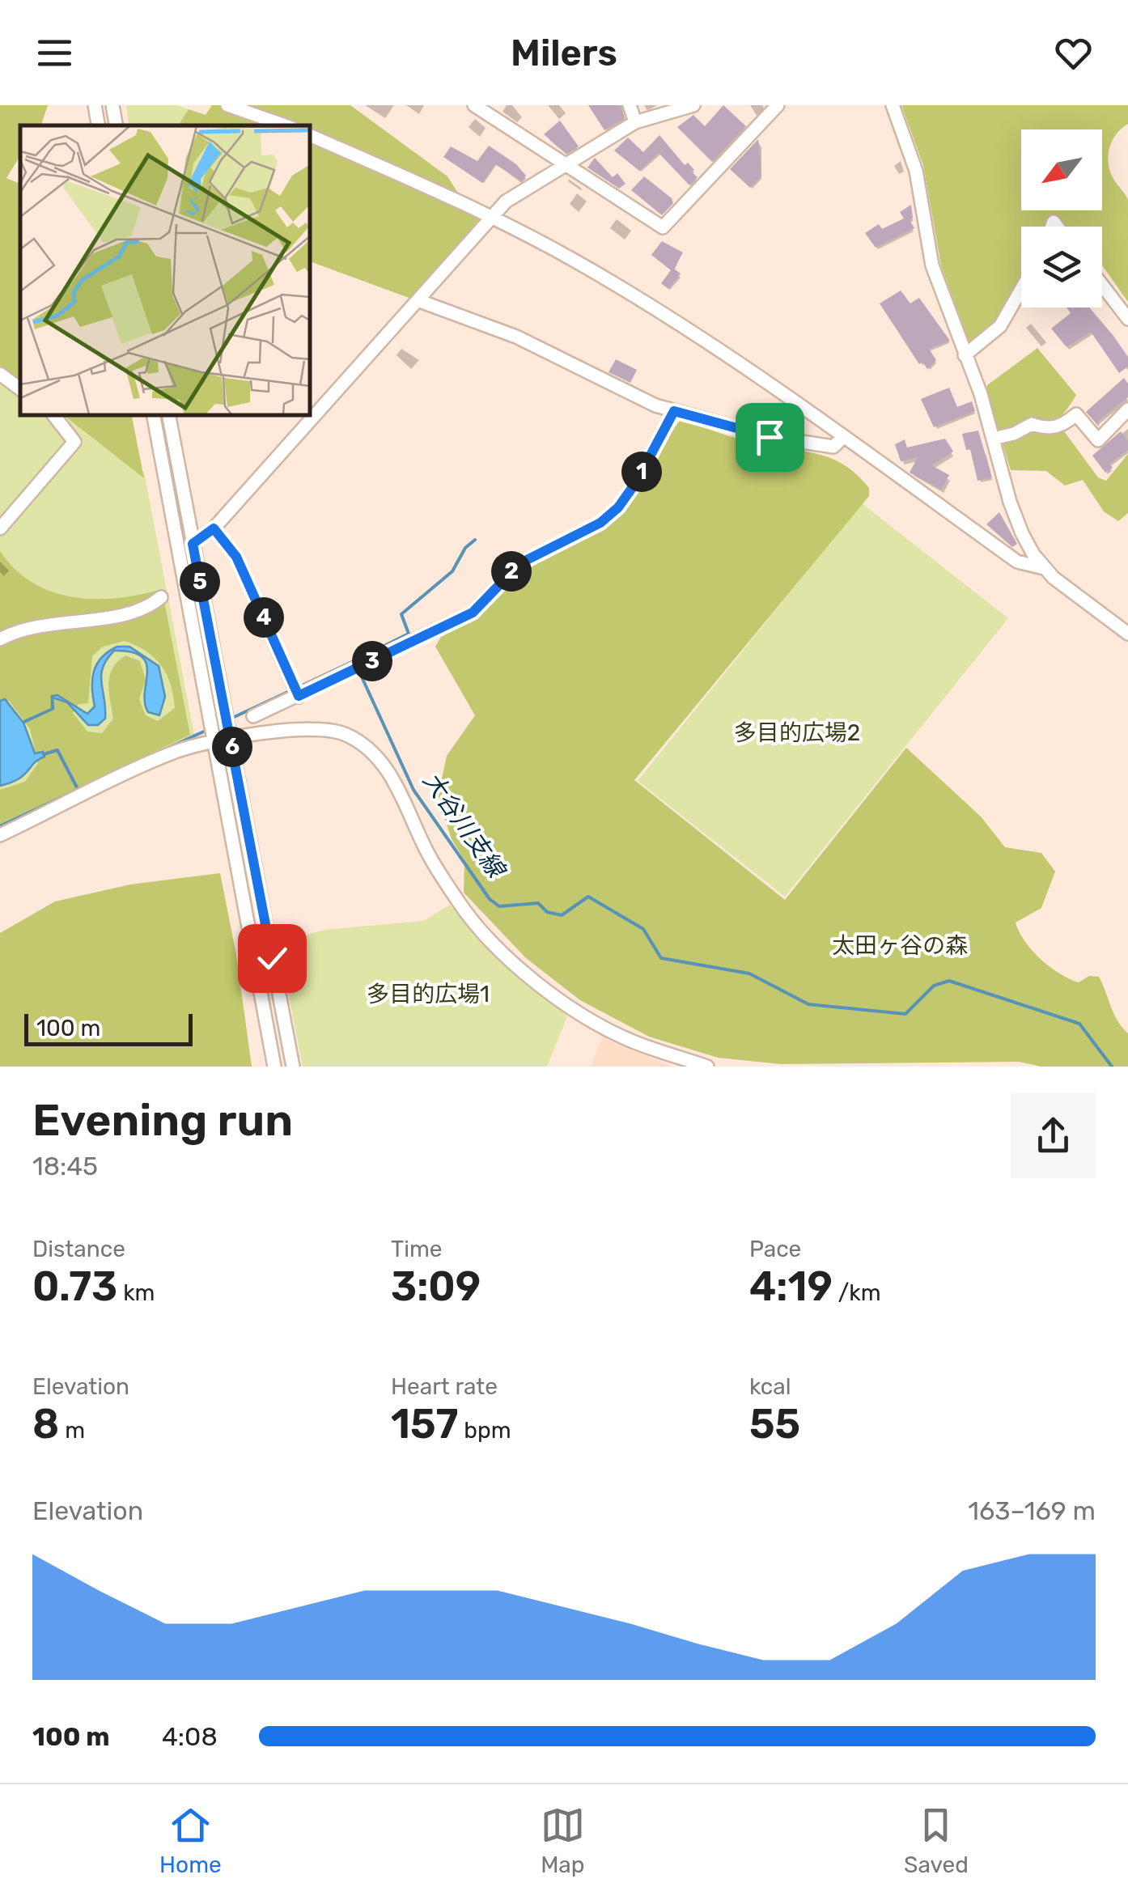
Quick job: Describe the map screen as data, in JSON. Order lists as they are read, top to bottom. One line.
{"water":["大谷川支線"],"parks":["多目的広場2","太田ヶ谷の森","多目的広場1"],"scale_bar":"100 m","north":"bottom left","page":{"header":"Milers","pins":["1","2","5","4","3","6"],"scale":"100 m","heading":["Evening run","18:45"],"stats":[["Distance","0.73 km"],["Time","3:09"],["Pace","4:19 /km"],["Elevation","8 m"],["Heart rate","157 bpm"],["kcal","55"]],"chart":["Elevation","163–169 m"],"list":[{"name":"100 m","note":"4:08"}],"tabs":["Home","Map","Saved"]}}
